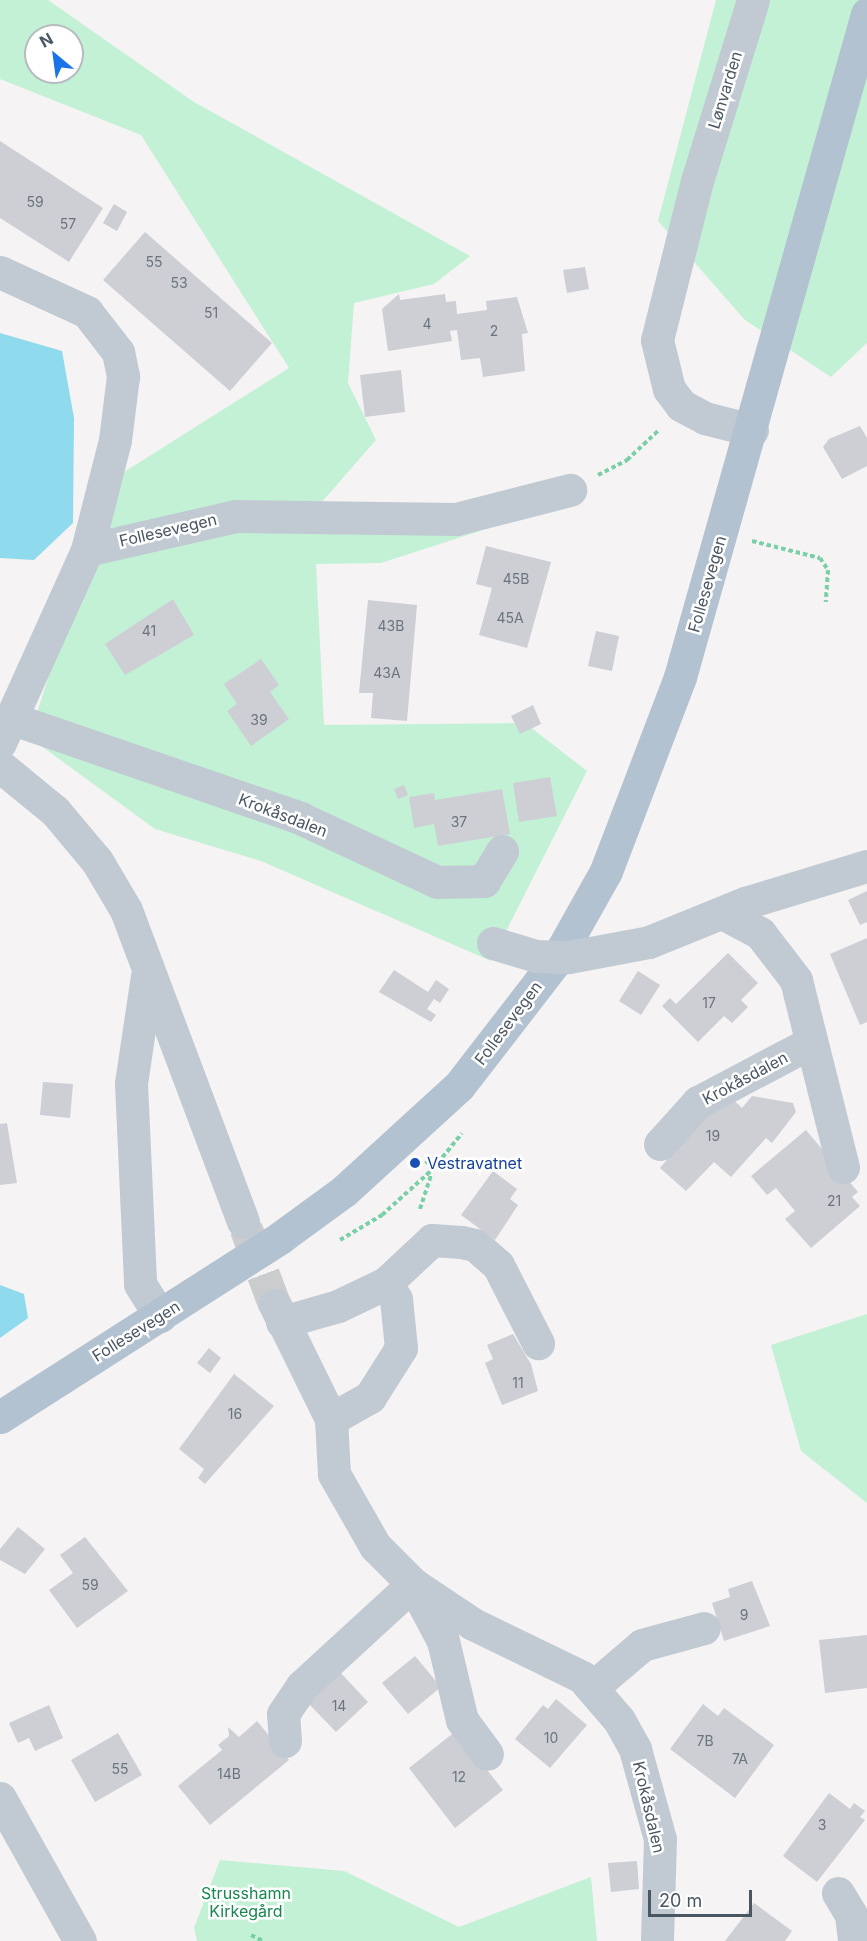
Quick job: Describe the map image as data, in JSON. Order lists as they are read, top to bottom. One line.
{"streets":{"main road":["Follesevegen"],"street":["Lønvarden","Krokåsdalen"]},"crossings":[["Follesevegen","Krokåsdalen"]],"parks":["Strusshamn Kirkegård"],"places":["Vestravatnet"],"house_numbers":["59","57","55","53","51","4","2","45B","45A","43B","41","43A","39","37","17","19","21","11","16","59","9","14","10","7B","7A","55","14B","12","3"],"scale_bar":"20 m","north":"top left"}
